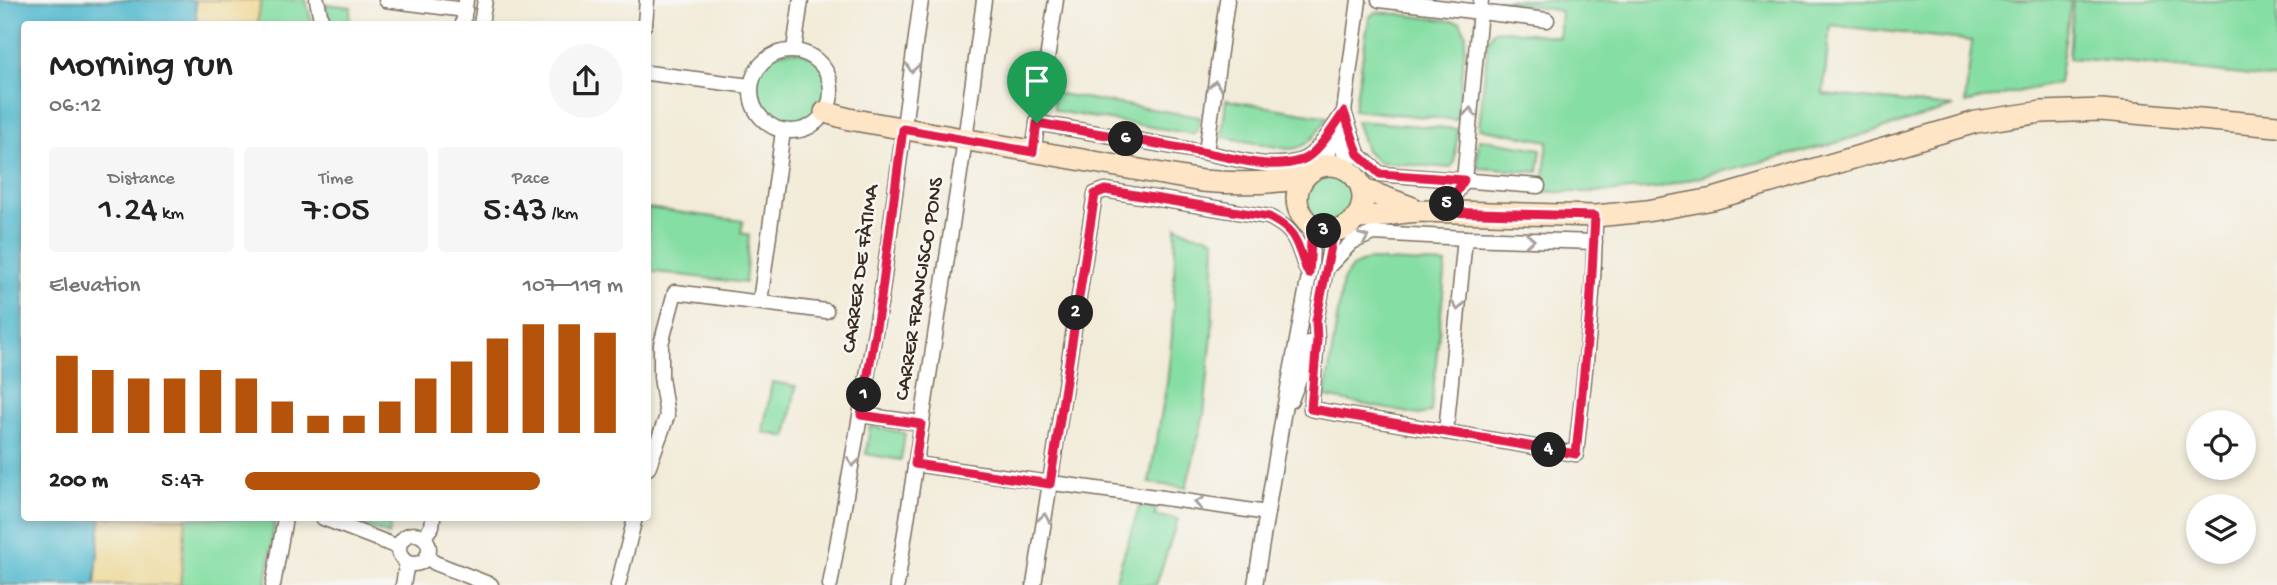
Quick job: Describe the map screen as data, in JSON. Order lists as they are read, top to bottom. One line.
{"streets":{"street":["CARRER DE FÀTIMA","CARRER FRANCISCO PONS"]},"one_way":["CARRER DE FÀTIMA"],"page":{"heading":["Morning run","06:12"],"pins":["6","5","3","2","1","4"],"stats":[["Distance","1.24 km"],["Time","7:05"],["Pace","5:43 /km"]],"chart":["Elevation","107–119 m"],"list":[{"name":"200 m","note":"5:47"}]}}
